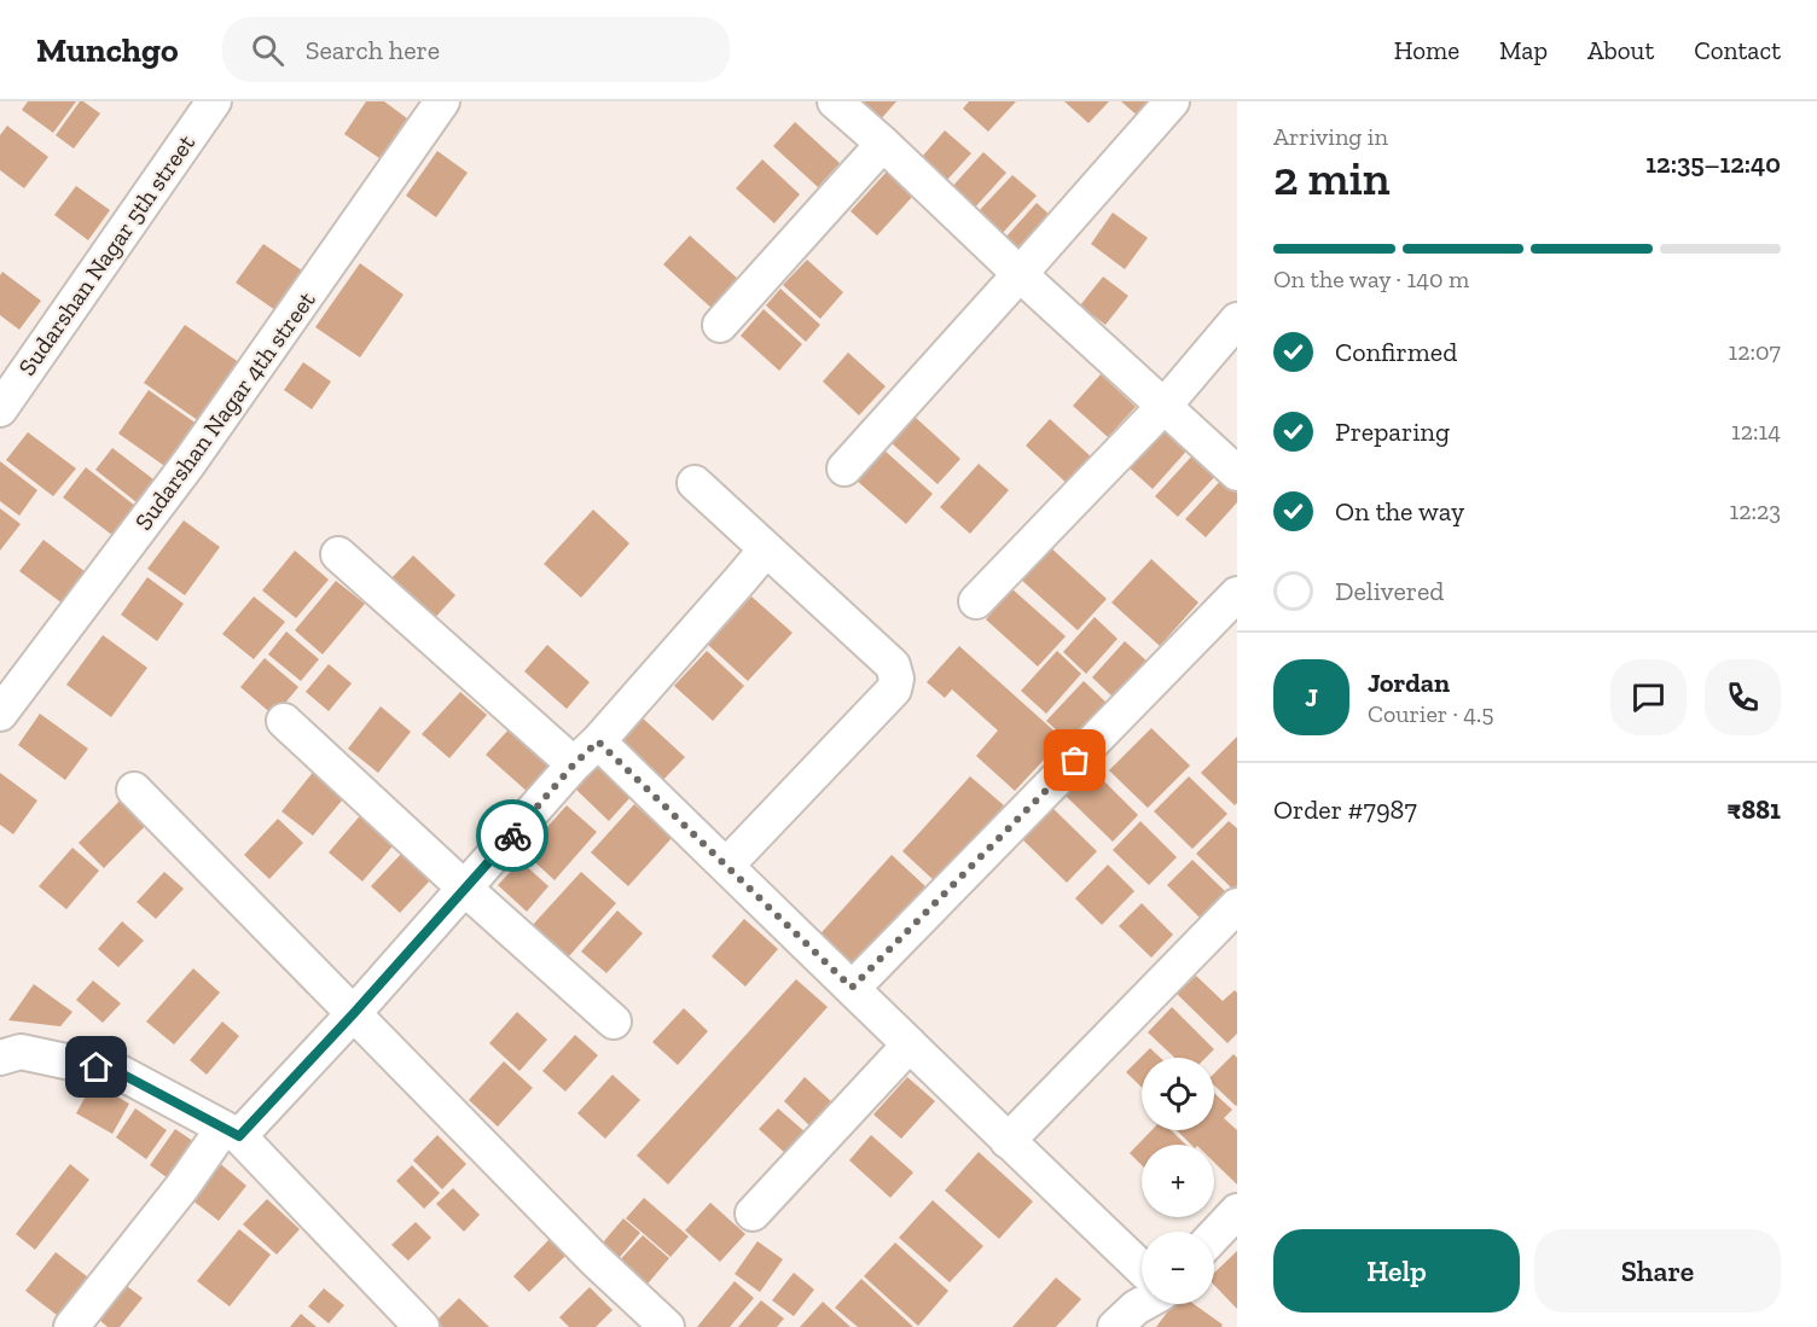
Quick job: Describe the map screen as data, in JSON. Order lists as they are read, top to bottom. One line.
{"streets":{"street":["Sudarshan Nagar 5th street","Sudarshan Nagar 4th street"]},"page":{"header":"Munchgo","search":"Search here","nav":["Home","Map","About","Contact"],"heading":["2 min","Arriving in","12:35–12:40"],"panel":["Jordan","Courier · 4.5","Order #7987","₹881"],"bar":"On the way · 140 m","list":[["Confirmed","12:07"],["Preparing","12:14"],["On the way","12:23"],"Delivered"],"round":"J","map_buttons":["+","−"],"buttons":["Help","Share"]}}
